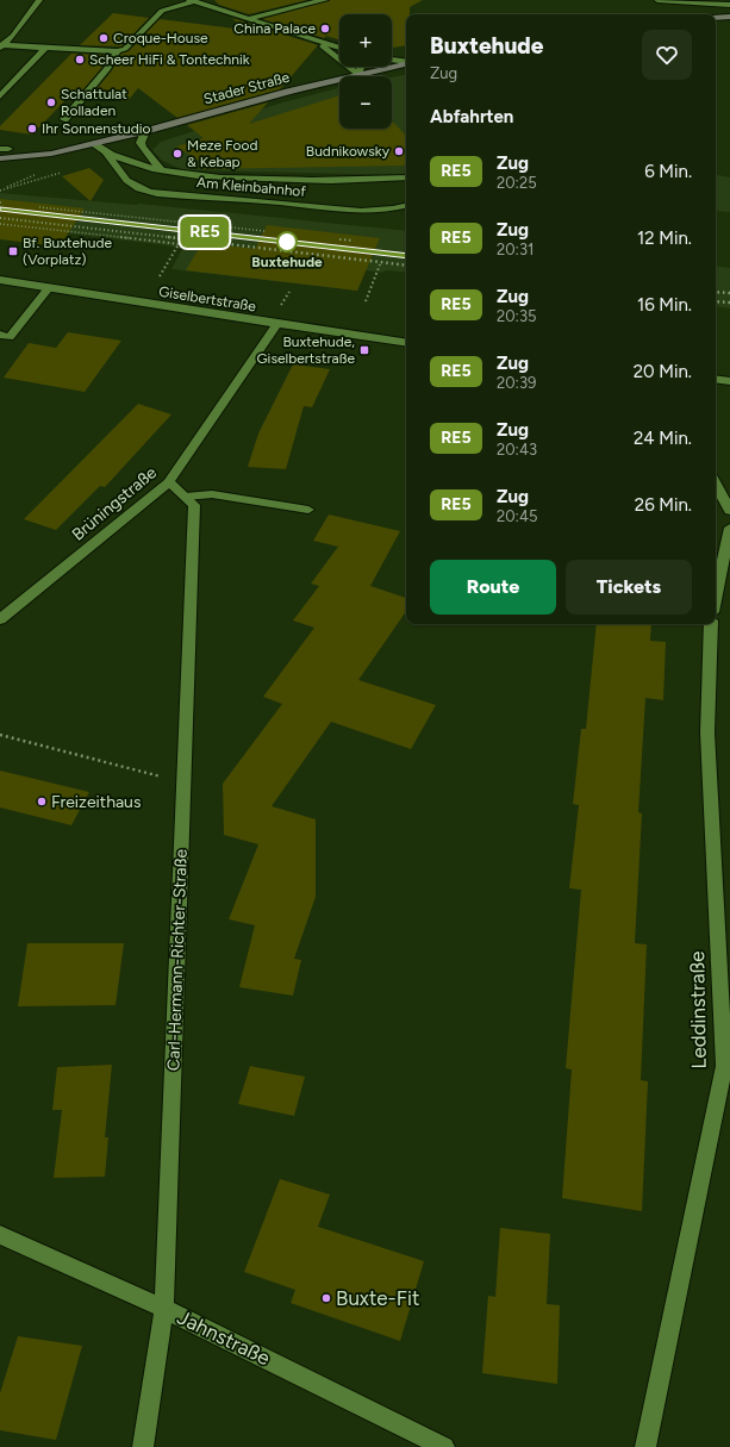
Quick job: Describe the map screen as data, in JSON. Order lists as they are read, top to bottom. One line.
{"streets":{"street":["Stader Straße","Am Kleinbahnhof","Giselbertstraße","Brüningstraße","Carl-Hermann-Richter-Straße","Leddinstraße","Jahnstraße"]},"crossings":[["Stader Straße","Am Kleinbahnhof"],["Giselbertstraße","Brüningstraße"],["Brüningstraße","Carl-Hermann-Richter-Straße"],["Carl-Hermann-Richter-Straße","Jahnstraße"]],"places":{"other":["China Palace","Croque-House","Scheer HiFi & Tontechnik","Schattulat Rolladen","Ihr Sonnenstudio","Budnikowsky","Meze Food & Kebap","Buxtehude","Freizeithaus","Buxte-Fit"],"transit":["Bf. Buxtehude (Vorplatz)","Buxtehude, Giselbertstraße"]},"page":{"on_map":"RE5","map_buttons":["+","−"],"heading":[["Buxtehude","Zug"],"Abfahrten"],"list":[{"mark":"RE5","name":"Zug","note":"20:25","value":"6 Min."},{"mark":"RE5","name":"Zug","note":"20:31","value":"12 Min."},{"mark":"RE5","name":"Zug","note":"20:35","value":"16 Min."},{"mark":"RE5","name":"Zug","note":"20:39","value":"20 Min."},{"mark":"RE5","name":"Zug","note":"20:43","value":"24 Min."},{"mark":"RE5","name":"Zug","note":"20:45","value":"26 Min."}],"buttons":["Route","Tickets"]}}
